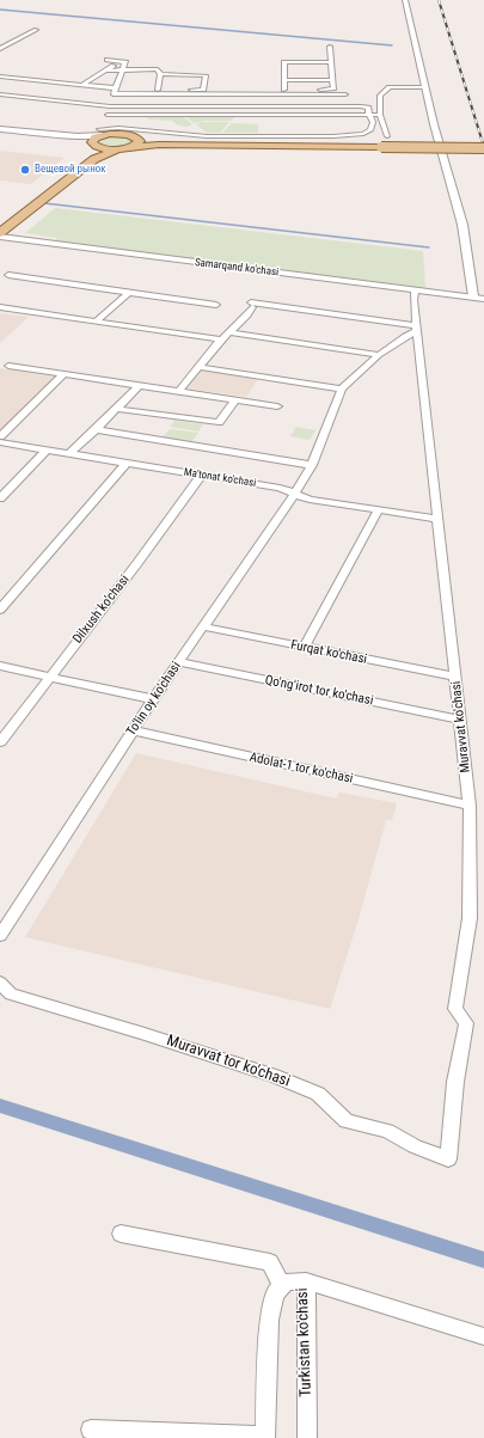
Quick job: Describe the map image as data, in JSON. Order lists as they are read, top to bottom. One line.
{"streets":{"street":["Samarqand ko'chasi","Ma'tonat ko'chasi","Dilxush ko'chasi","Furqat ko'chasi","Qo'ng'irot tor ko'chasi","To'lin oy ko'chasi","Muravvat ko'chasi","Adolat-1 tor ko'chasi","Muravvat tor ko'chasi","Turkistan ko'chasi"]},"crossings":[["Samarqand ko'chasi","Muravvat ko'chasi"],["Ma'tonat ko'chasi","Dilxush ko'chasi"],["Ma'tonat ko'chasi","To'lin oy ko'chasi"],["Ma'tonat ko'chasi","Muravvat ko'chasi"],["Furqat ko'chasi","To'lin oy ko'chasi"],["Furqat ko'chasi","Muravvat ko'chasi"],["Qo'ng'irot tor ko'chasi","To'lin oy ko'chasi"],["Qo'ng'irot tor ko'chasi","Muravvat ko'chasi"],["To'lin oy ko'chasi","Adolat-1 tor ko'chasi"],["Muravvat ko'chasi","Adolat-1 tor ko'chasi"],["Muravvat ko'chasi","Muravvat tor ko'chasi"]],"places":["Вещевой рынок"]}
